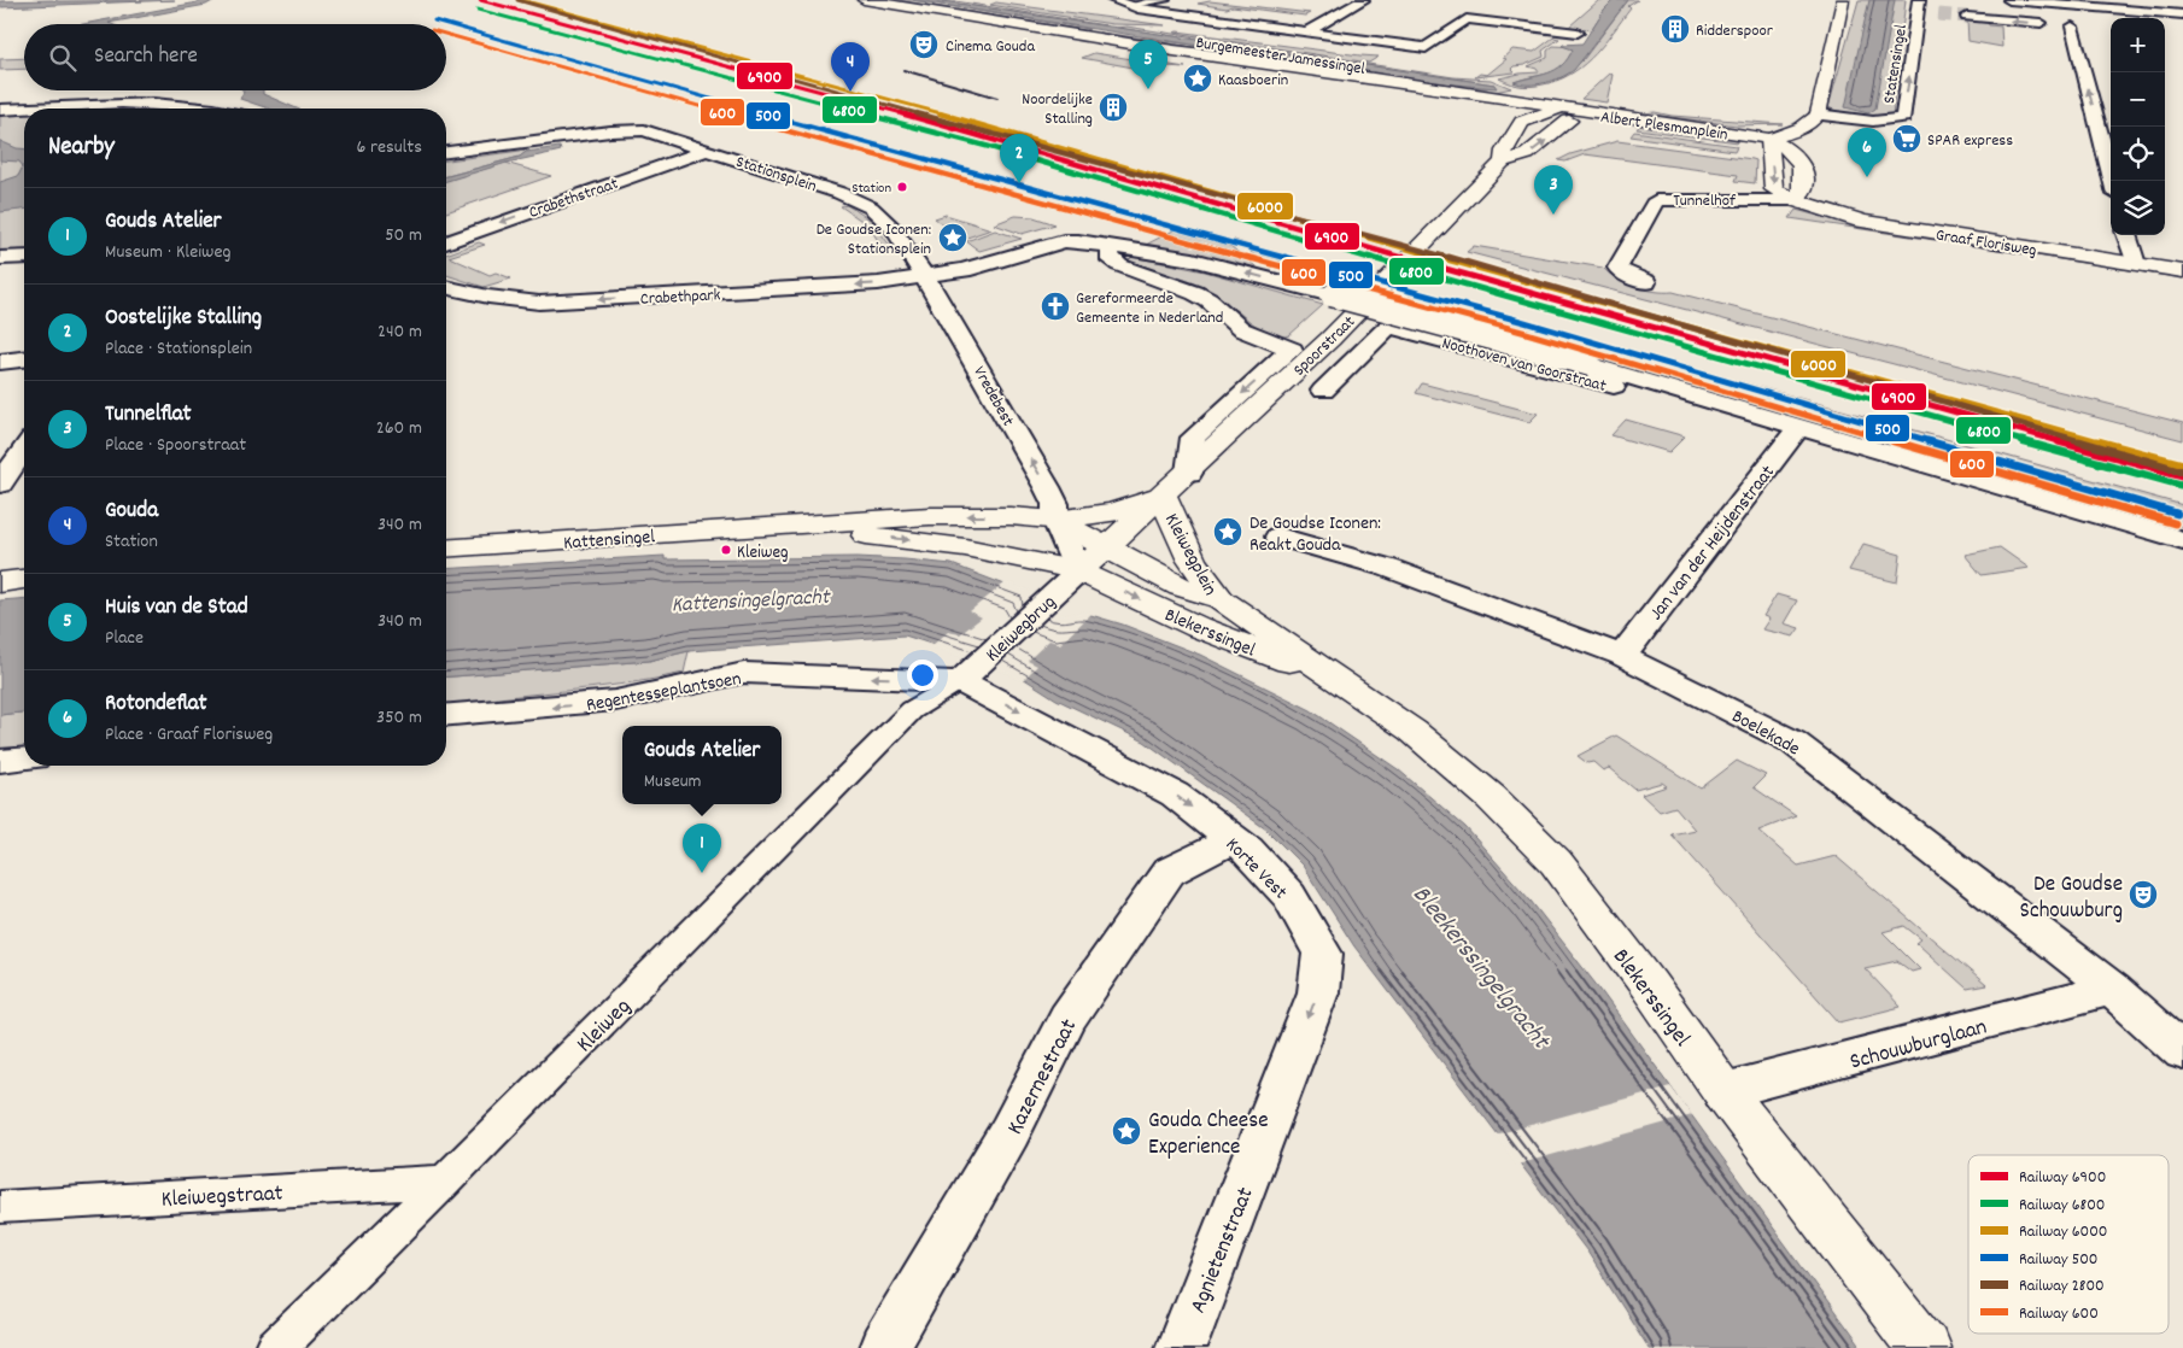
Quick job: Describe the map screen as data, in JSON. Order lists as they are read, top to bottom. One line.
{"streets":{"main road":["Burgemeester Jamessingel","Albert Plesmanplein","Graaf Florisweg","Spoorstraat","Kattensingel","Kleiwegplein","Blekerssingel"],"street":["Statensingel","Stationsplein","Crabethstraat","Tunnelhof","Crabethpark","Noothoven van Goorstraat","Vredebest","Jan van der Heijdenstraat","Kleiwegbrug","Regentesseplantsoen","Boelekade","Korte Vest","Kleiweg","Schouwburglaan","Kazernestraat","Kleiwegstraat","Agnietenstraat"]},"crossings":[["Burgemeester Jamessingel","Albert Plesmanplein"],["Burgemeester Jamessingel","Spoorstraat"],["Statensingel","Albert Plesmanplein"],["Albert Plesmanplein","Spoorstraat"],["Stationsplein","Crabethstraat"],["Stationsplein","Crabethpark"],["Stationsplein","Noothoven van Goorstraat"],["Stationsplein","Vredebest"],["Tunnelhof","Graaf Florisweg"],["Crabethpark","Noothoven van Goorstraat"],["Crabethpark","Vredebest"],["Spoorstraat","Noothoven van Goorstraat"],["Spoorstraat","Kleiwegplein"],["Noothoven van Goorstraat","Vredebest"],["Noothoven van Goorstraat","Jan van der Heijdenstraat"],["Vredebest","Kattensingel"],["Vredebest","Kleiwegplein"],["Kattensingel","Kleiwegplein"],["Kattensingel","Kleiwegbrug"],["Kattensingel","Blekerssingel"],["Jan van der Heijdenstraat","Boelekade"],["Kleiwegplein","Kleiwegbrug"],["Kleiwegplein","Blekerssingel"],["Kleiwegbrug","Blekerssingel"],["Kleiwegbrug","Regentesseplantsoen"],["Kleiwegbrug","Korte Vest"],["Kleiwegbrug","Kleiweg"],["Blekerssingel","Schouwburglaan"],["Regentesseplantsoen","Korte Vest"],["Regentesseplantsoen","Kleiweg"],["Boelekade","Schouwburglaan"],["Korte Vest","Kleiweg"],["Korte Vest","Kazernestraat"],["Korte Vest","Agnietenstraat"],["Kleiweg","Kleiwegstraat"]],"one_way":["Crabethstraat","Crabethpark","Vredebest","Regentesseplantsoen","Korte Vest"],"water":["Kattensingelgracht","Bleekerssingelgracht"],"places":{"building":["Ridderspoor","Noordelijke Stalling"],"theatre":["Cinema Gouda","De Goudse Schouwburg"],"place":["Kaasboerin","De Goudse Iconen: Stationsplein","De Goudse Iconen: Reakt Gouda","Gouda Cheese Experience"],"supermarket":["SPAR express"],"other":["Station","Kleiweg"],"church":["Gereformeerde Gemeente in Nederland"]},"lines":["rail line 6900","rail line 6000","rail line 2800","rail line 6800","rail line 500","rail line 600"],"legend":["Railway 6900","Railway 6800","Railway 6000","Railway 500","Railway 2800","Railway 600"],"page":{"map_buttons":["+","−"],"search":"Search here","pins":["5","4","6","2","3","1"],"heading":["Nearby","6 results"],"list":[{"mark":"1","name":"Gouds Atelier","note":"Museum · Kleiweg","value":"50 m"},{"mark":"2","name":"Oostelijke Stalling","note":"Place · Stationsplein","value":"240 m"},{"mark":"3","name":"Tunnelflat","note":"Place · Spoorstraat","value":"260 m"},{"mark":"4","name":"Gouda","note":"Station","value":"340 m"},{"mark":"5","name":"Huis van de Stad","note":"Place","value":"340 m"},{"mark":"6","name":"Rotondeflat","note":"Place · Graaf Florisweg","value":"350 m"}],"popup":["Gouds Atelier","Museum"]}}
